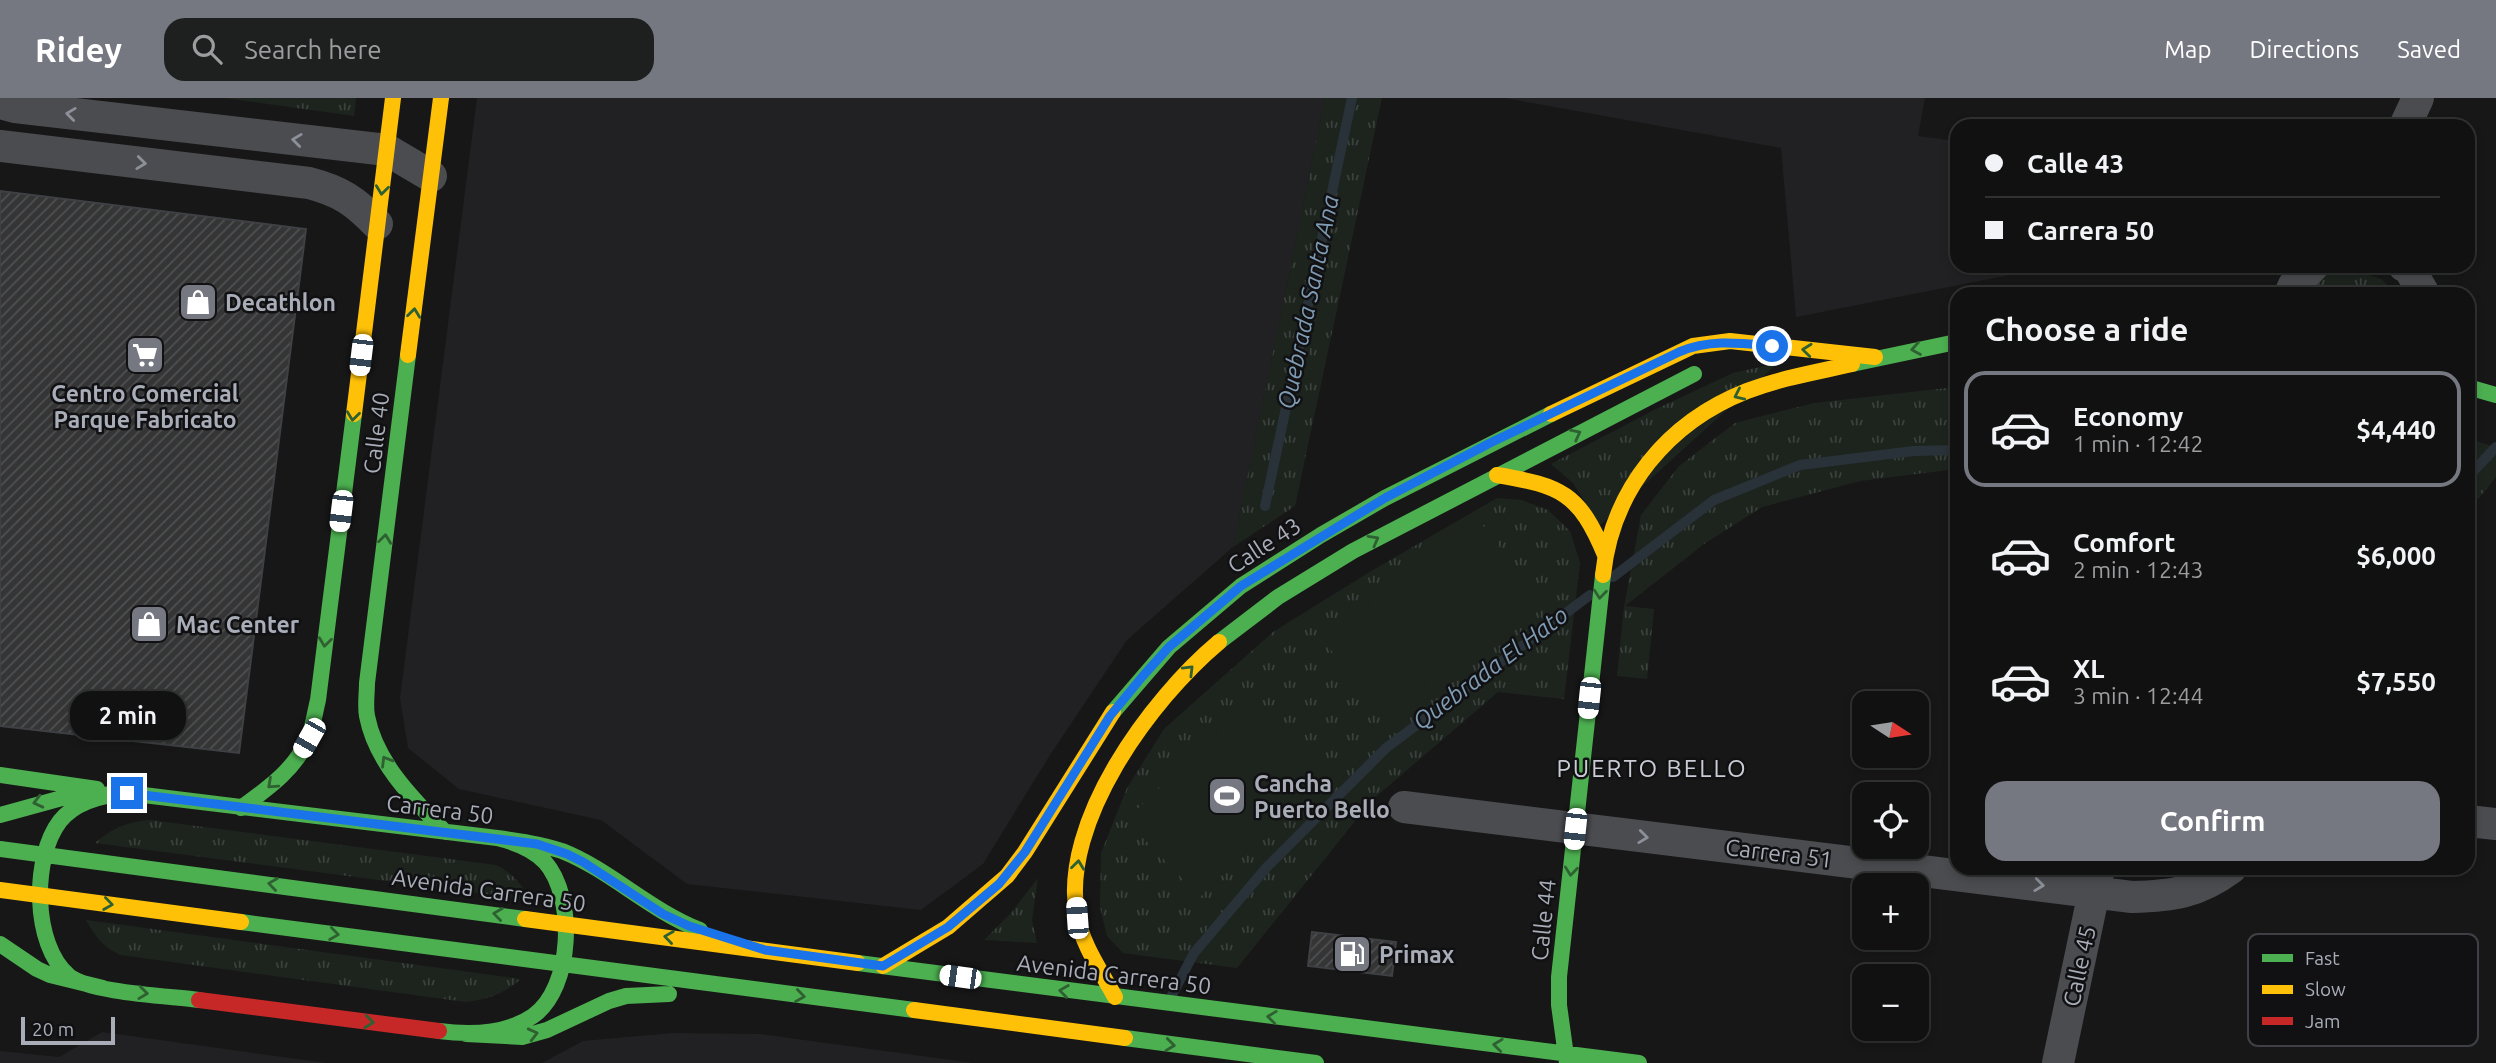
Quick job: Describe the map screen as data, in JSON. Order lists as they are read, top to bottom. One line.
{"streets":{"main road":["Calle 40","Calle 43","Carrera 50","Avenida Carrera 50","Calle 44"],"street":["Carrera 51","Calle 45"]},"crossings":[["Calle 40","Carrera 50"],["Calle 43","Avenida Carrera 50"],["Calle 43","Calle 44"],["Carrera 50","Avenida Carrera 50"],["Carrera 51","Calle 44"],["Carrera 51","Calle 45"],["Avenida Carrera 50","Calle 44"]],"one_way":["Carrera 51","Calle 44"],"districts":["PUERTO BELLO"],"water":["Quebrada Santa Ana","Quebrada El Hato"],"places":{"shop":["Decathlon","Mac Center"],"supermarket":["Centro Comercial Parque Fabricato"],"sports":["Cancha Puerto Bello"],"fuel station":["Primax"]},"legend":["Fast","Slow","Jam"],"scale_bar":"20 m","north":"right","page":{"header":"Ridey","search":"Search here","nav":["Map","Directions","Saved"],"banner":["Calle 43","Carrera 50"],"heading":"Choose a ride","list":[{"name":"Economy","note":"1 min · 12:42","value":"$4,440"},{"name":"Comfort","note":"2 min · 12:43","value":"$6,000"},{"name":"XL","note":"3 min · 12:44","value":"$7,550"}],"map_buttons":["+","−"],"bubble":"2 min","buttons":"Confirm","scale":"20 m"}}
